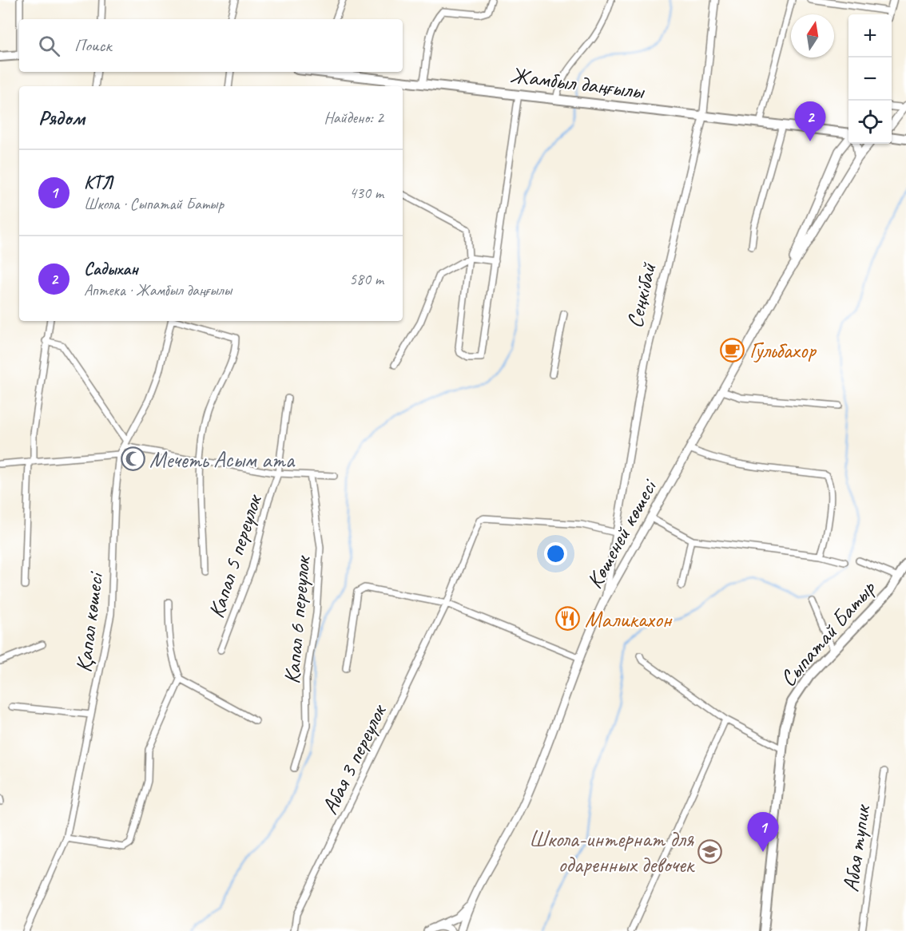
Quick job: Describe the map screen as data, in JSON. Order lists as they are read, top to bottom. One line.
{"streets":{"main road":["Жамбыл даңғылы","Көшеней көшесі","Сыпатай Батыр"],"street":["Сеңкібай","Капал 5 переулок","Капал 6 переулок","Қапал көшесі","Абая 3 переулок","Абая тупик"]},"crossings":[["Жамбыл даңғылы","Сеңкібай"],["Сеңкібай","Көшеней көшесі"],["Сеңкібай","Абая 3 переулок"]],"places":{"cafe":["Гульбахор"],"mosque":["Мечеть Асым ата"],"restaurant":["Маликахон"],"school or university":["Школа-интернат для одаренных девочек"]},"north":"top","page":{"map_buttons":["+","−"],"search":"Поиск","heading":["Рядом","Найдено: 2"],"pins":["2","1"],"list":[{"mark":"1","name":"КТЛ","note":"Школа · Сыпатай Батыр","value":"430 m"},{"mark":"2","name":"Садыхан","note":"Аптека · Жамбыл даңғылы","value":"580 m"}]}}
